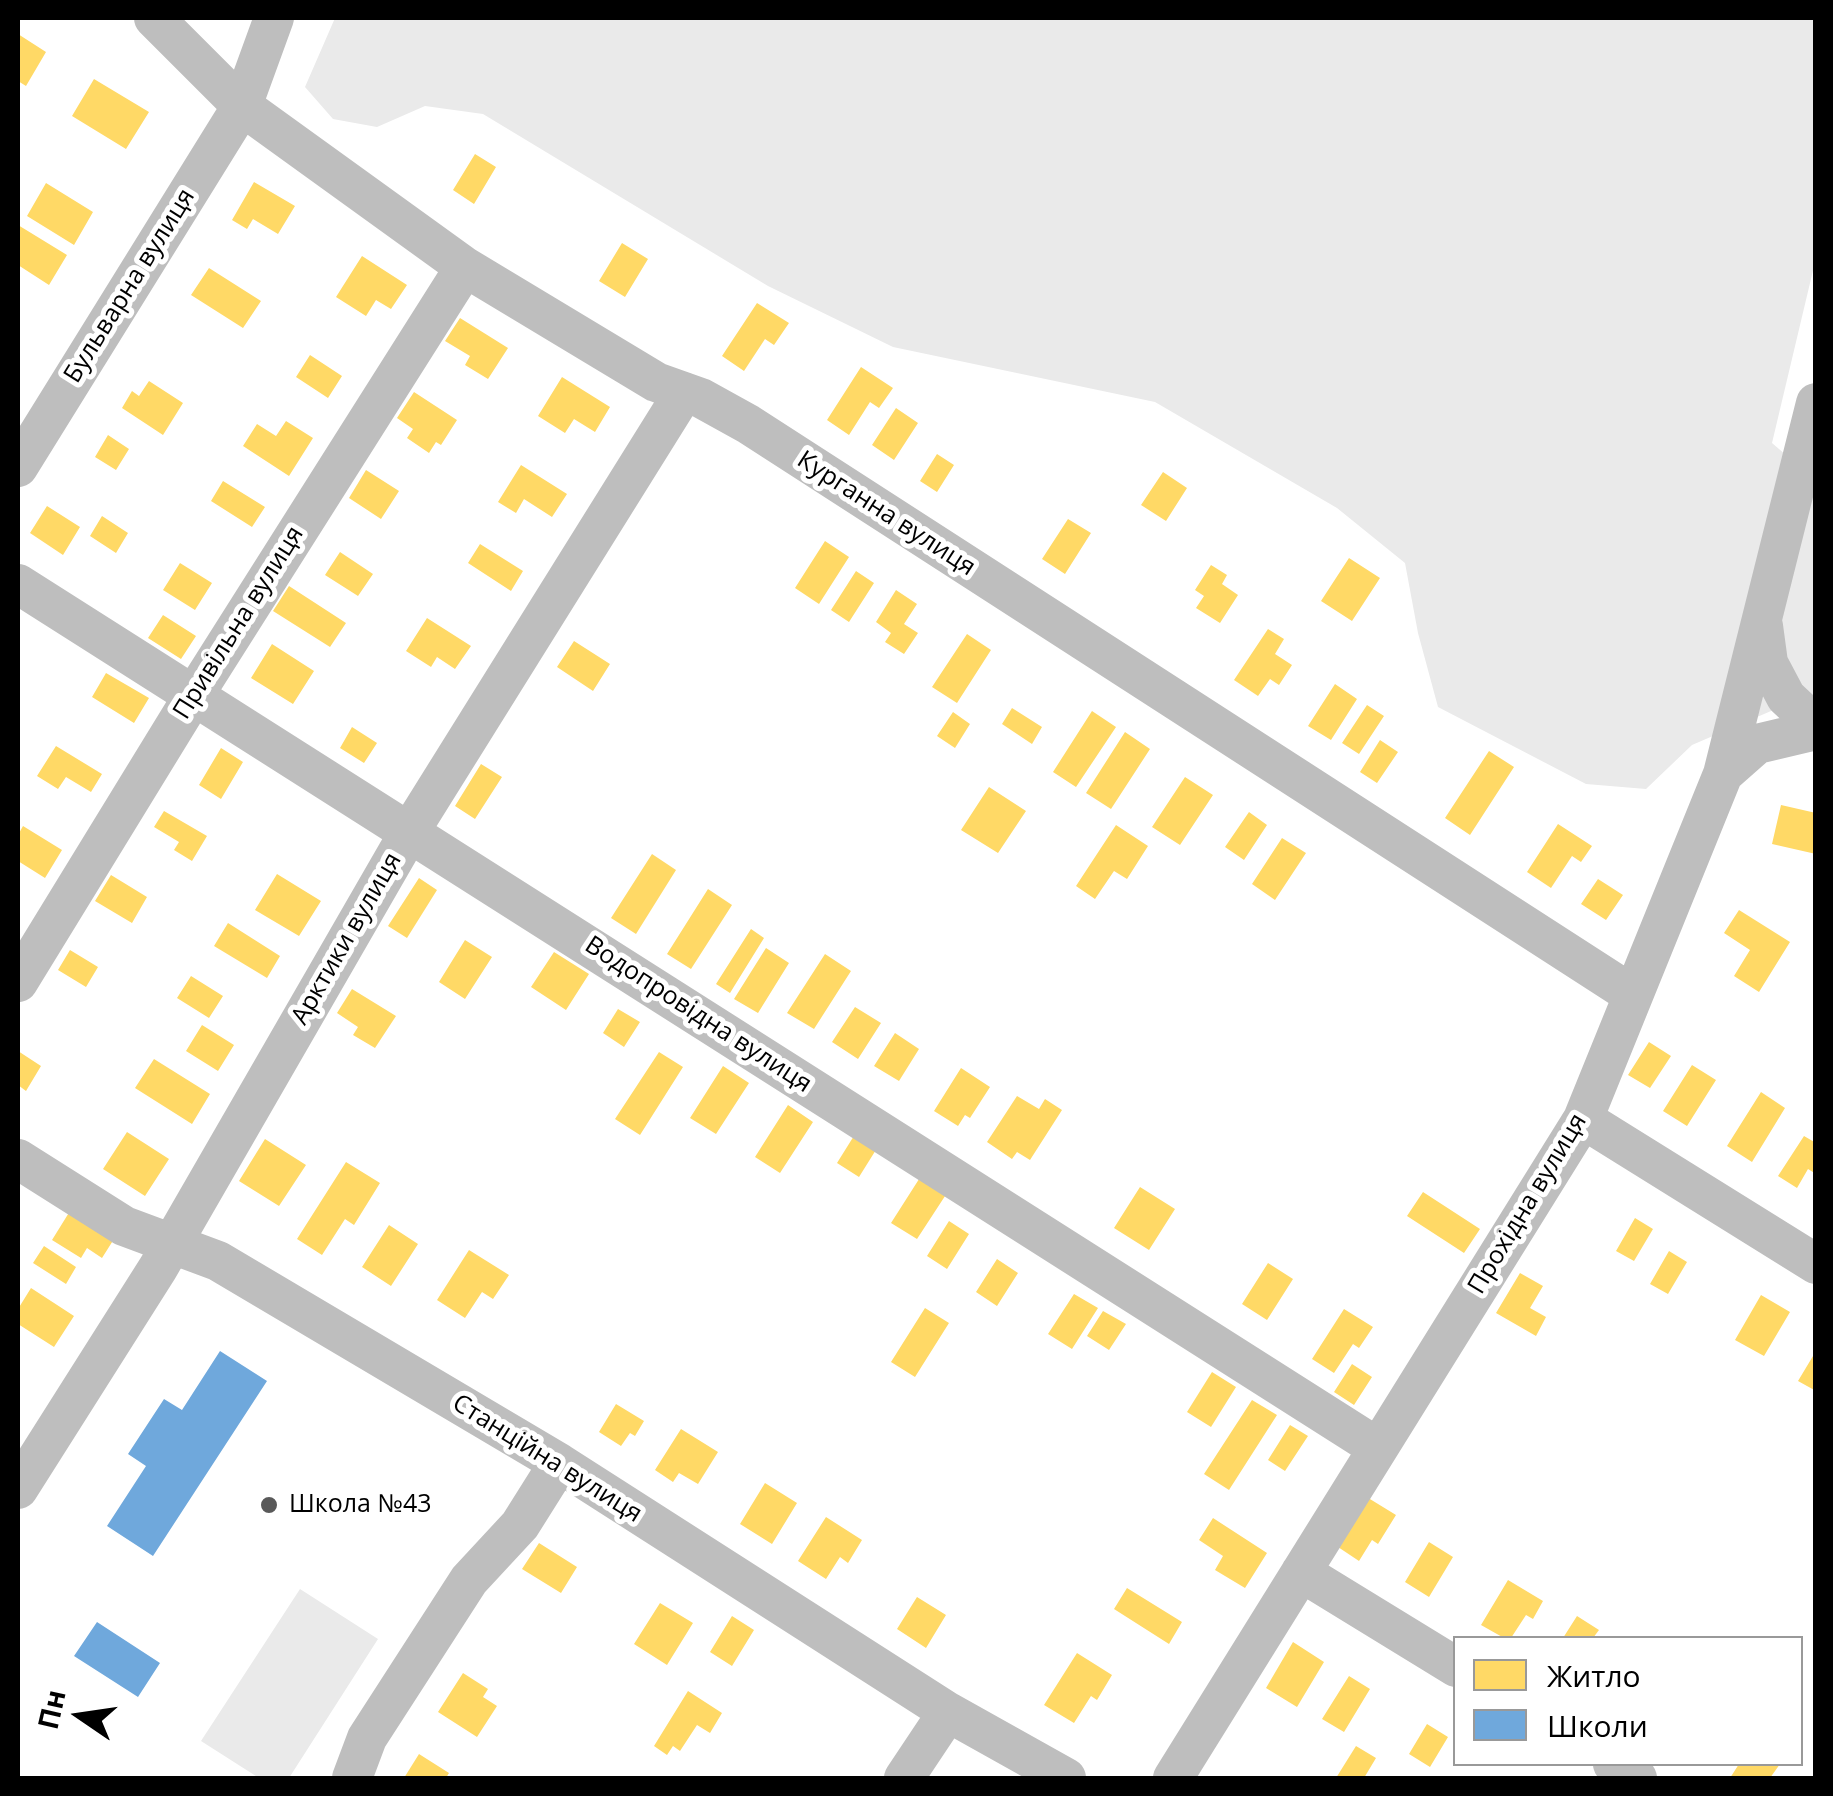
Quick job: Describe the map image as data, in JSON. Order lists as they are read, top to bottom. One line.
{"streets":{"street":["Бульварна вулиця","Курганна вулиця","Привільна вулиця","Арктики вулиця","Водопровідна вулиця","Прохідна вулиця","Станційна вулиця"]},"crossings":[["Бульварна вулиця","Курганна вулиця"],["Курганна вулиця","Привільна вулиця"],["Курганна вулиця","Арктики вулиця"],["Курганна вулиця","Прохідна вулиця"],["Привільна вулиця","Водопровідна вулиця"],["Арктики вулиця","Водопровідна вулиця"],["Арктики вулиця","Станційна вулиця"],["Водопровідна вулиця","Прохідна вулиця"]],"places":["Школа №43"],"legend":["Житло","Школи"],"north":"left"}
